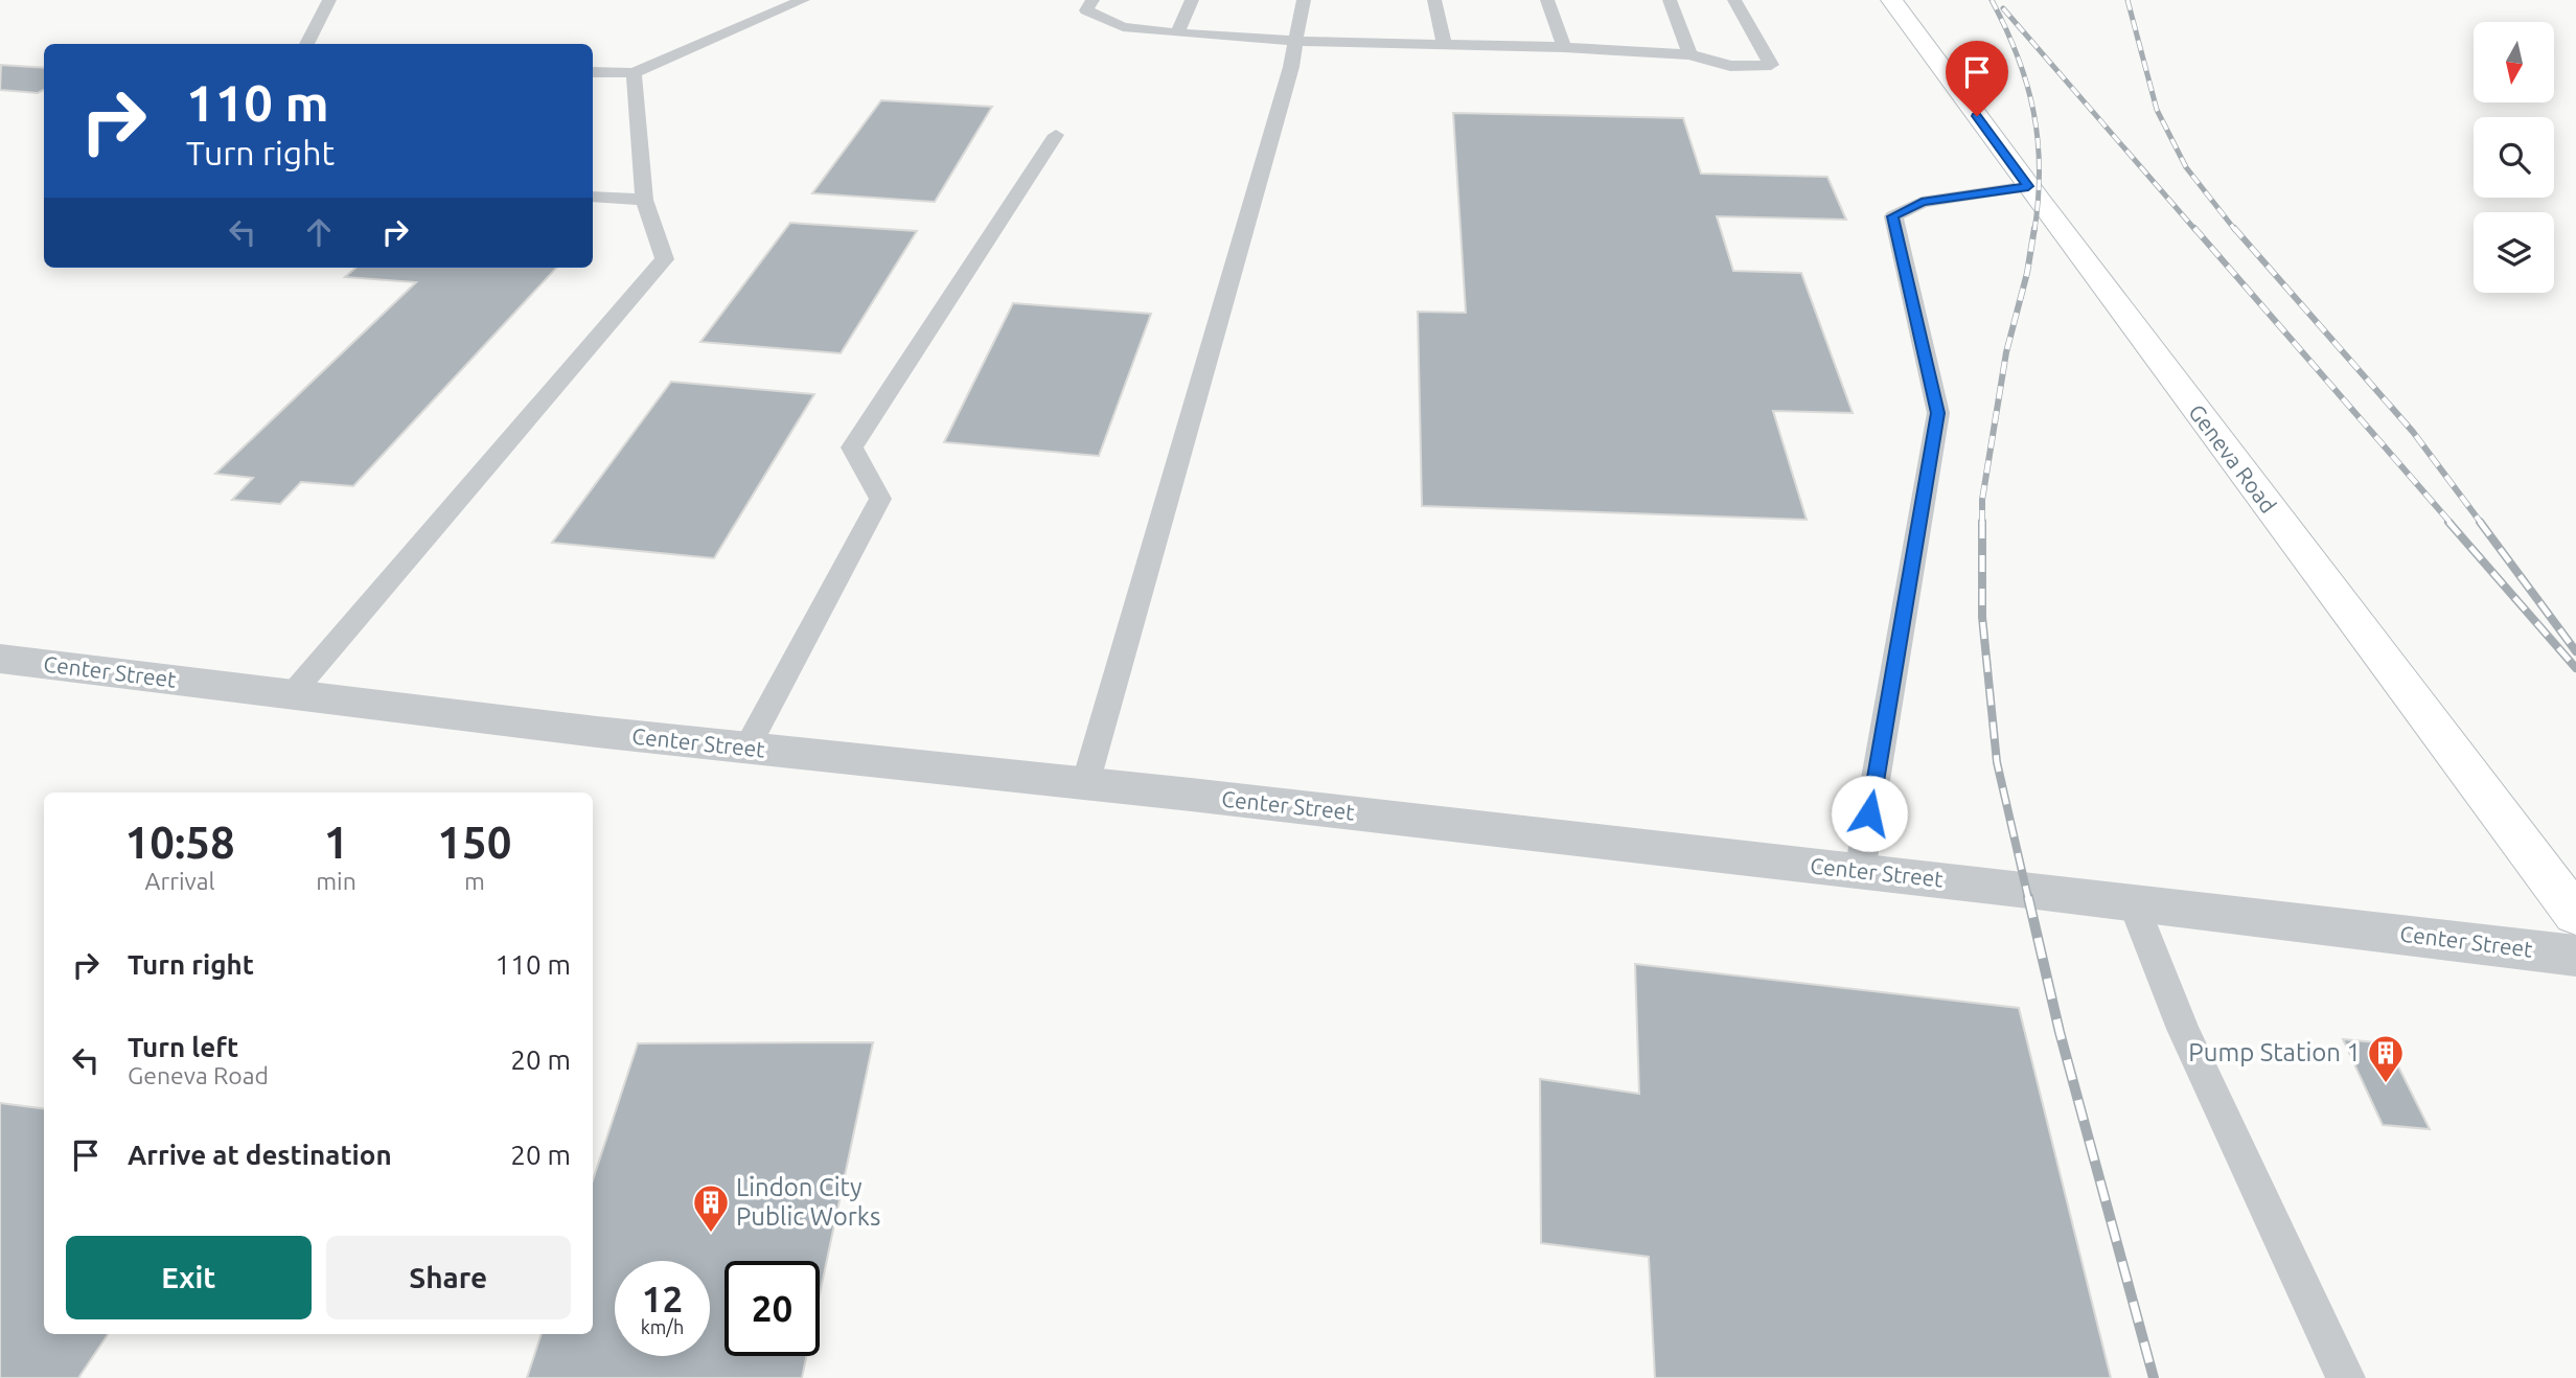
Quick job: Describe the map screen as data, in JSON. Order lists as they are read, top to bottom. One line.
{"streets":{"main road":["Geneva Road"],"street":["Center Street"]},"places":{"building":["Pump Station 1","Lindon City Public Works"]},"north":"bottom","page":{"turn":["110 m","Turn right"],"eta":["10:58","Arrival","1","min","150","m"],"list":[{"name":"Turn right","value":"110 m"},{"name":"Turn left","note":"Geneva Road","value":"20 m"},{"name":"Arrive at destination","value":"20 m"}],"buttons":["Exit","Share"],"speed":"12 km/h","limit":"20"}}
